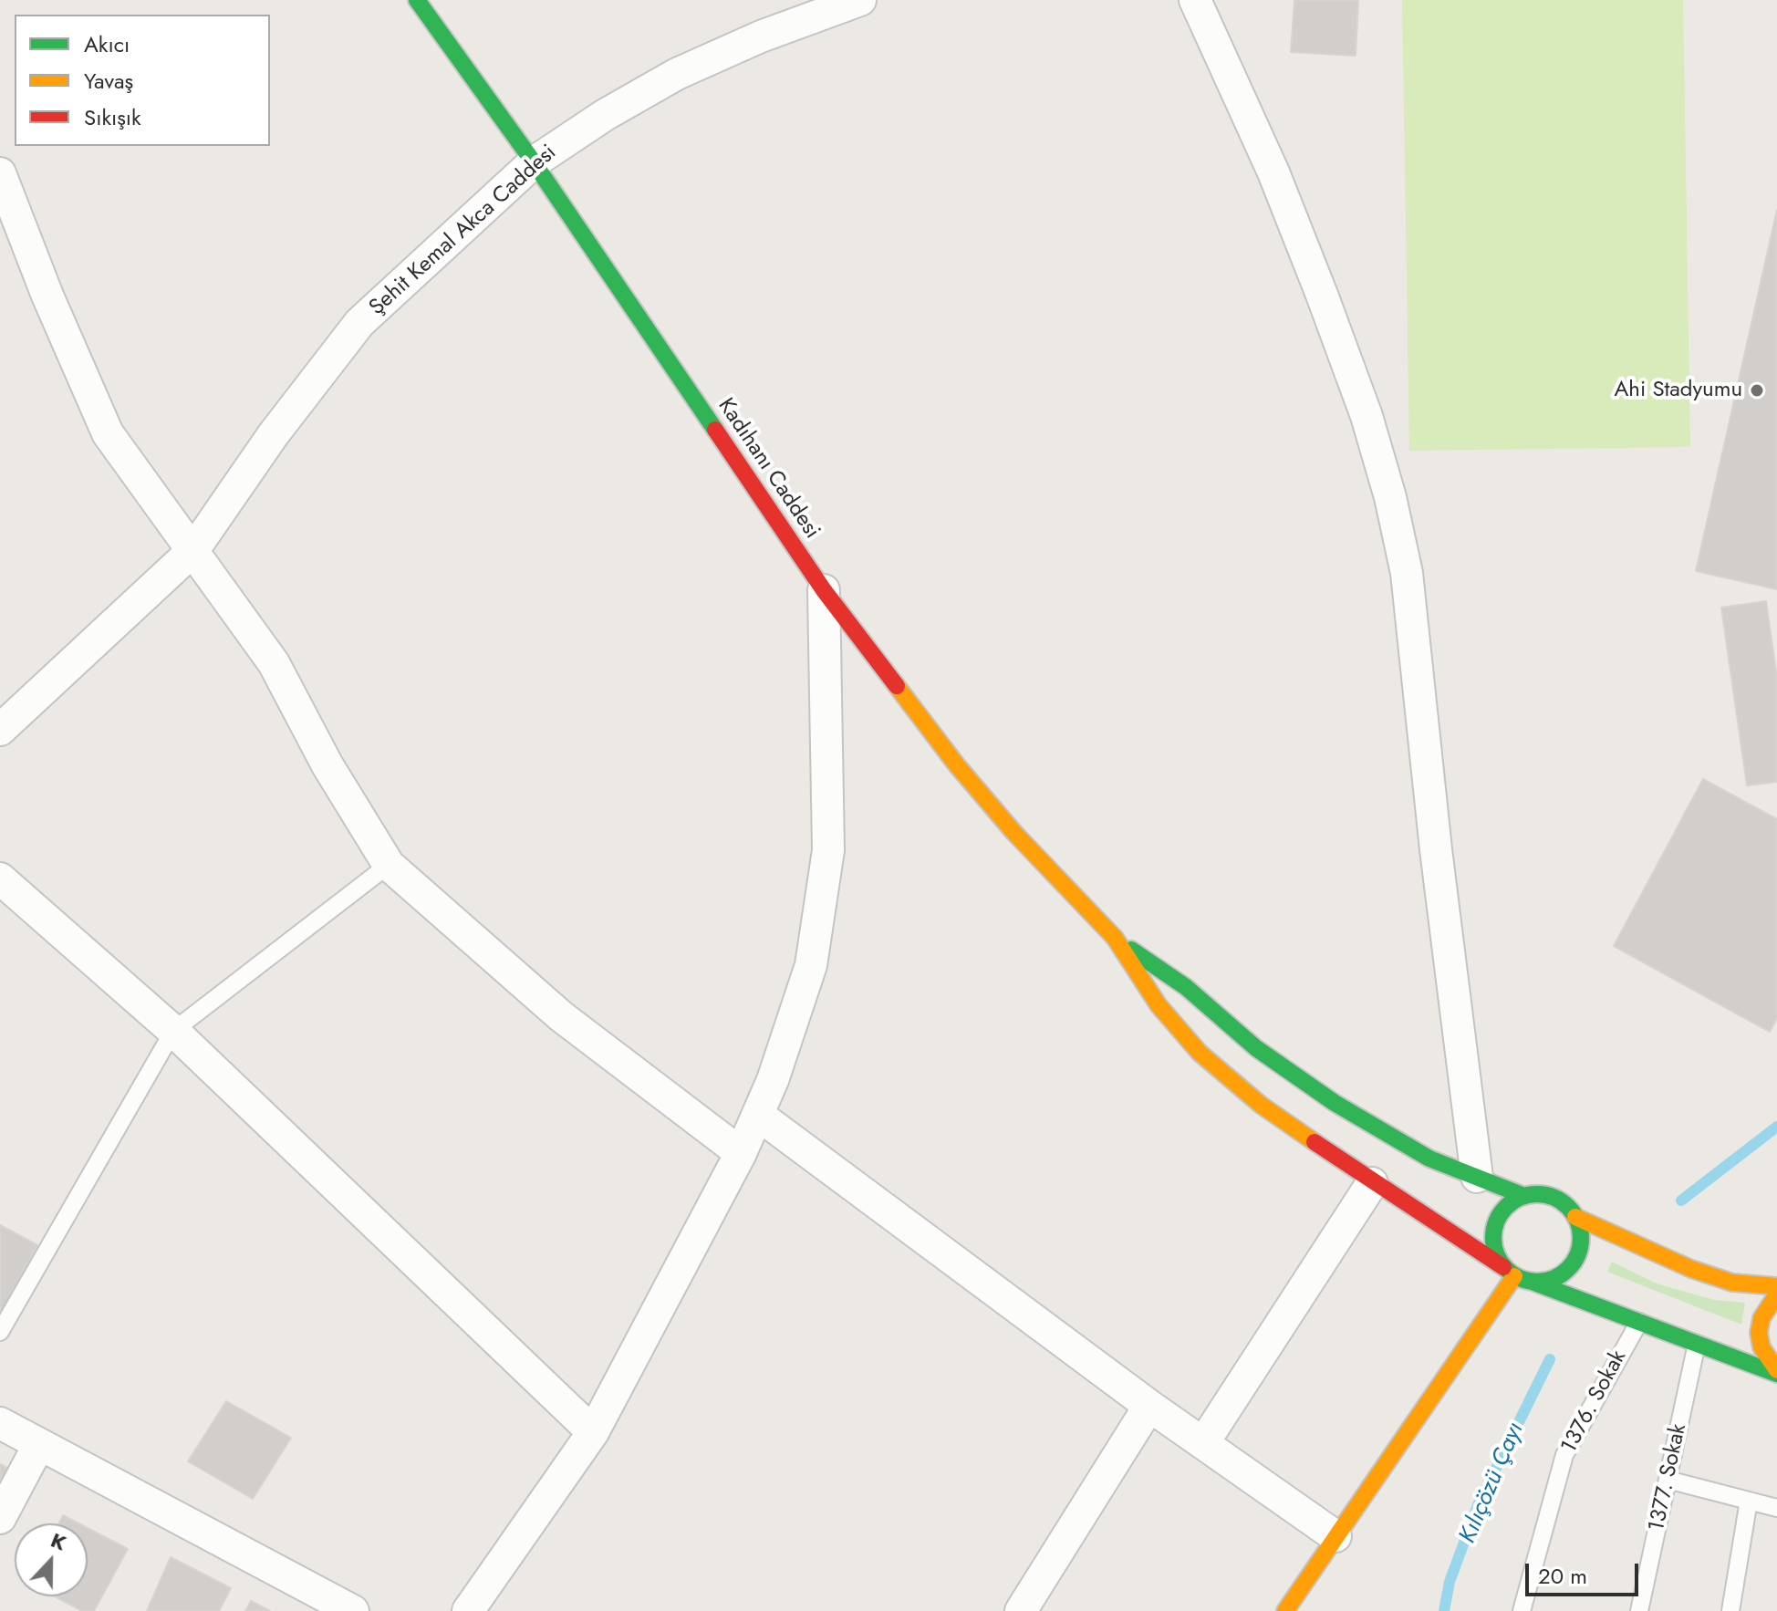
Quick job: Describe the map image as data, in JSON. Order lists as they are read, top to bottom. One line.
{"streets":{"main road":["Kadıhanı Caddesi"],"street":["Şehit Kemal Akca Caddesi"],"lane":["1376. Sokak","1377. Sokak"]},"crossings":[["Şehit Kemal Akca Caddesi","Kadıhanı Caddesi"]],"water":["Kılıçözü Çayı"],"places":["Ahi Stadyumu"],"legend":["Akıcı","Yavaş","Sıkışık"],"scale_bar":"20 m","north":"top"}
